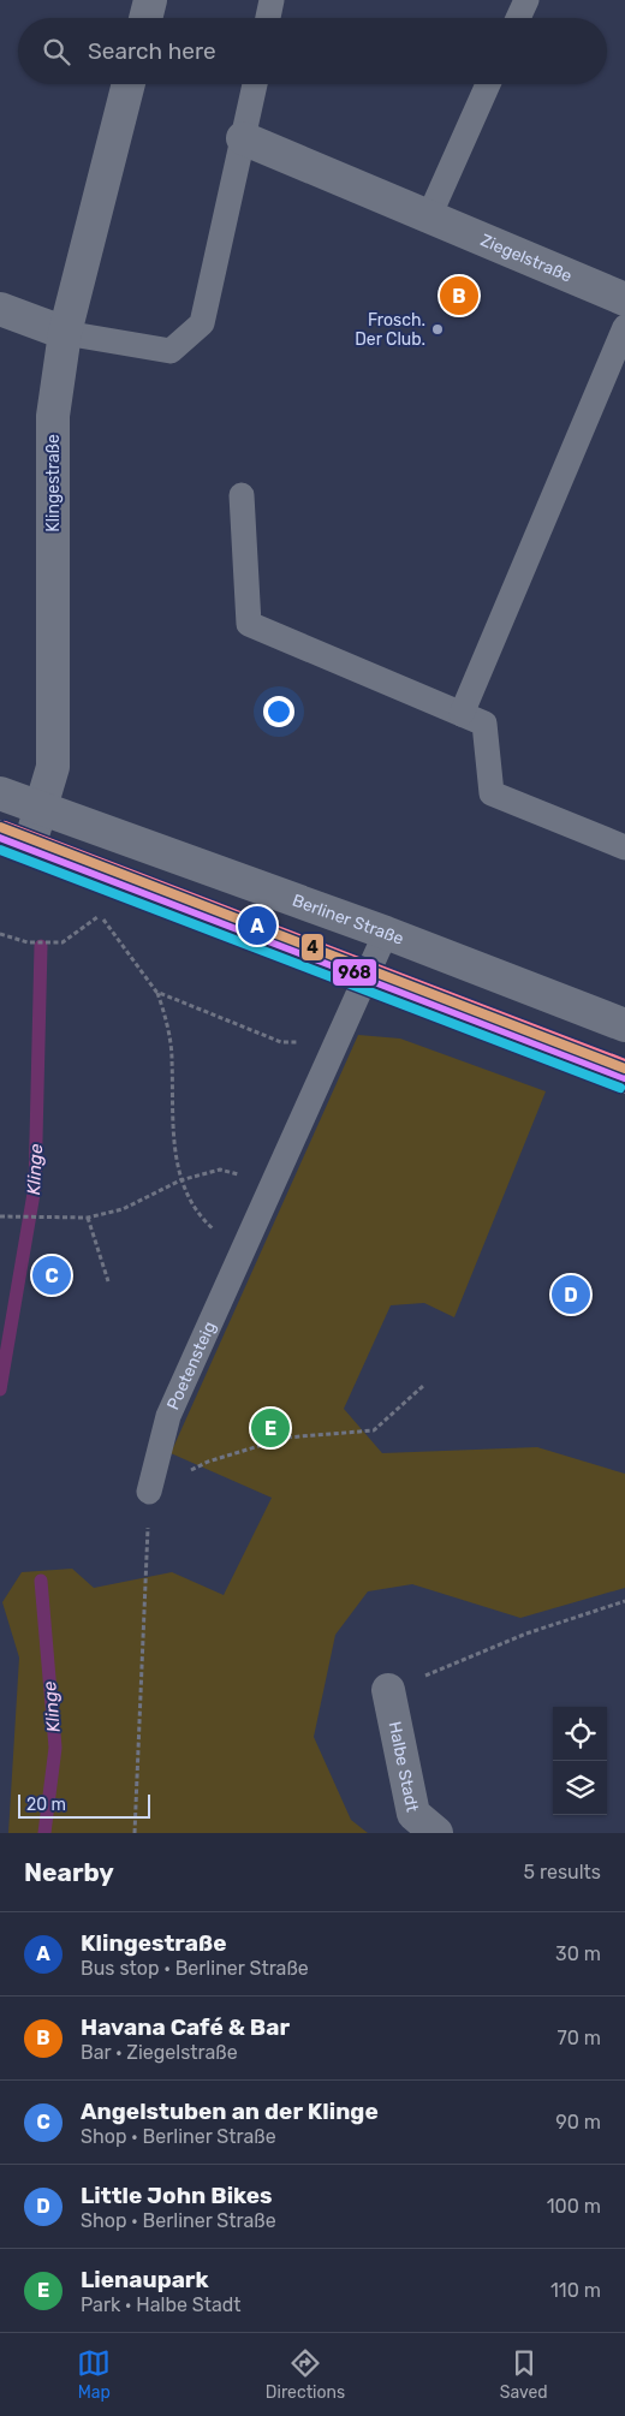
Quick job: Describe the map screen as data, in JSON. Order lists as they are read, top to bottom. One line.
{"streets":{"street":["Ziegelstraße","Klingestraße","Berliner Straße","Halbe Stadt"],"lane":["Poetensteig"]},"crossings":[["Klingestraße","Berliner Straße"],["Berliner Straße","Poetensteig"]],"water":["Klinge"],"places":["Frosch. Der Club."],"lines":["transit line 4","transit line 968"],"scale_bar":"20 m","page":{"search":"Search here","pins":["B","A","C","D","E"],"scale":"20 m","heading":["Nearby","5 results"],"list":[{"mark":"A","name":"Klingestraße","note":"Bus stop · Berliner Straße","value":"30 m"},{"mark":"B","name":"Havana Café & Bar","note":"Bar · Ziegelstraße","value":"70 m"},{"mark":"C","name":"Angelstuben an der Klinge","note":"Shop · Berliner Straße","value":"90 m"},{"mark":"D","name":"Little John Bikes","note":"Shop · Berliner Straße","value":"100 m"},{"mark":"E","name":"Lienaupark","note":"Park · Halbe Stadt","value":"110 m"}],"nav":["Map","Directions","Saved"]}}
